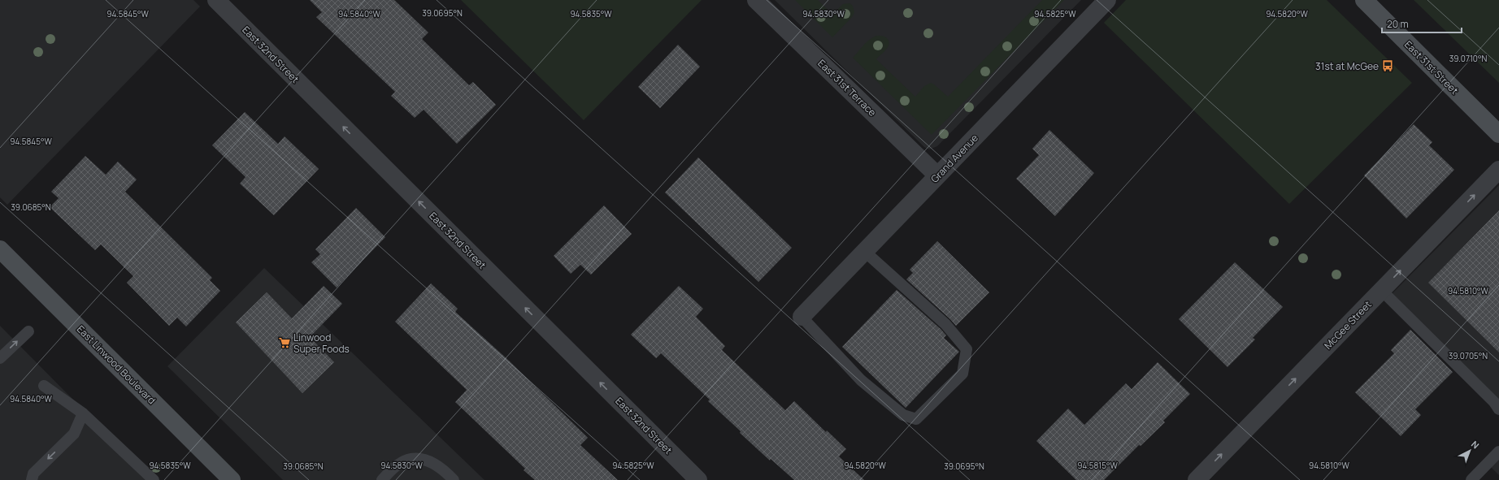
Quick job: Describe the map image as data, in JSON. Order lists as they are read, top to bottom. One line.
{"streets":{"main road":["East 31st Street","East Linwood Boulevard"],"street":["East 32nd Street","East 31st Terrace","Grand Avenue","McGee Street"]},"crossings":[["East 31st Terrace","Grand Avenue"]],"one_way":["East 32nd Street","McGee Street"],"places":{"bus stop":["31st at McGee"],"supermarket":["Linwood Super Foods"]},"scale_bar":"20 m","north":"top right","coordinates":["39.0695°N","94.5845°W","94.5840°W","94.5835°W","94.5830°W","94.5825°W","94.5820°W","39.0710°N","39.0685°N","94.5810°W","39.0705°N","94.5815°W"]}
